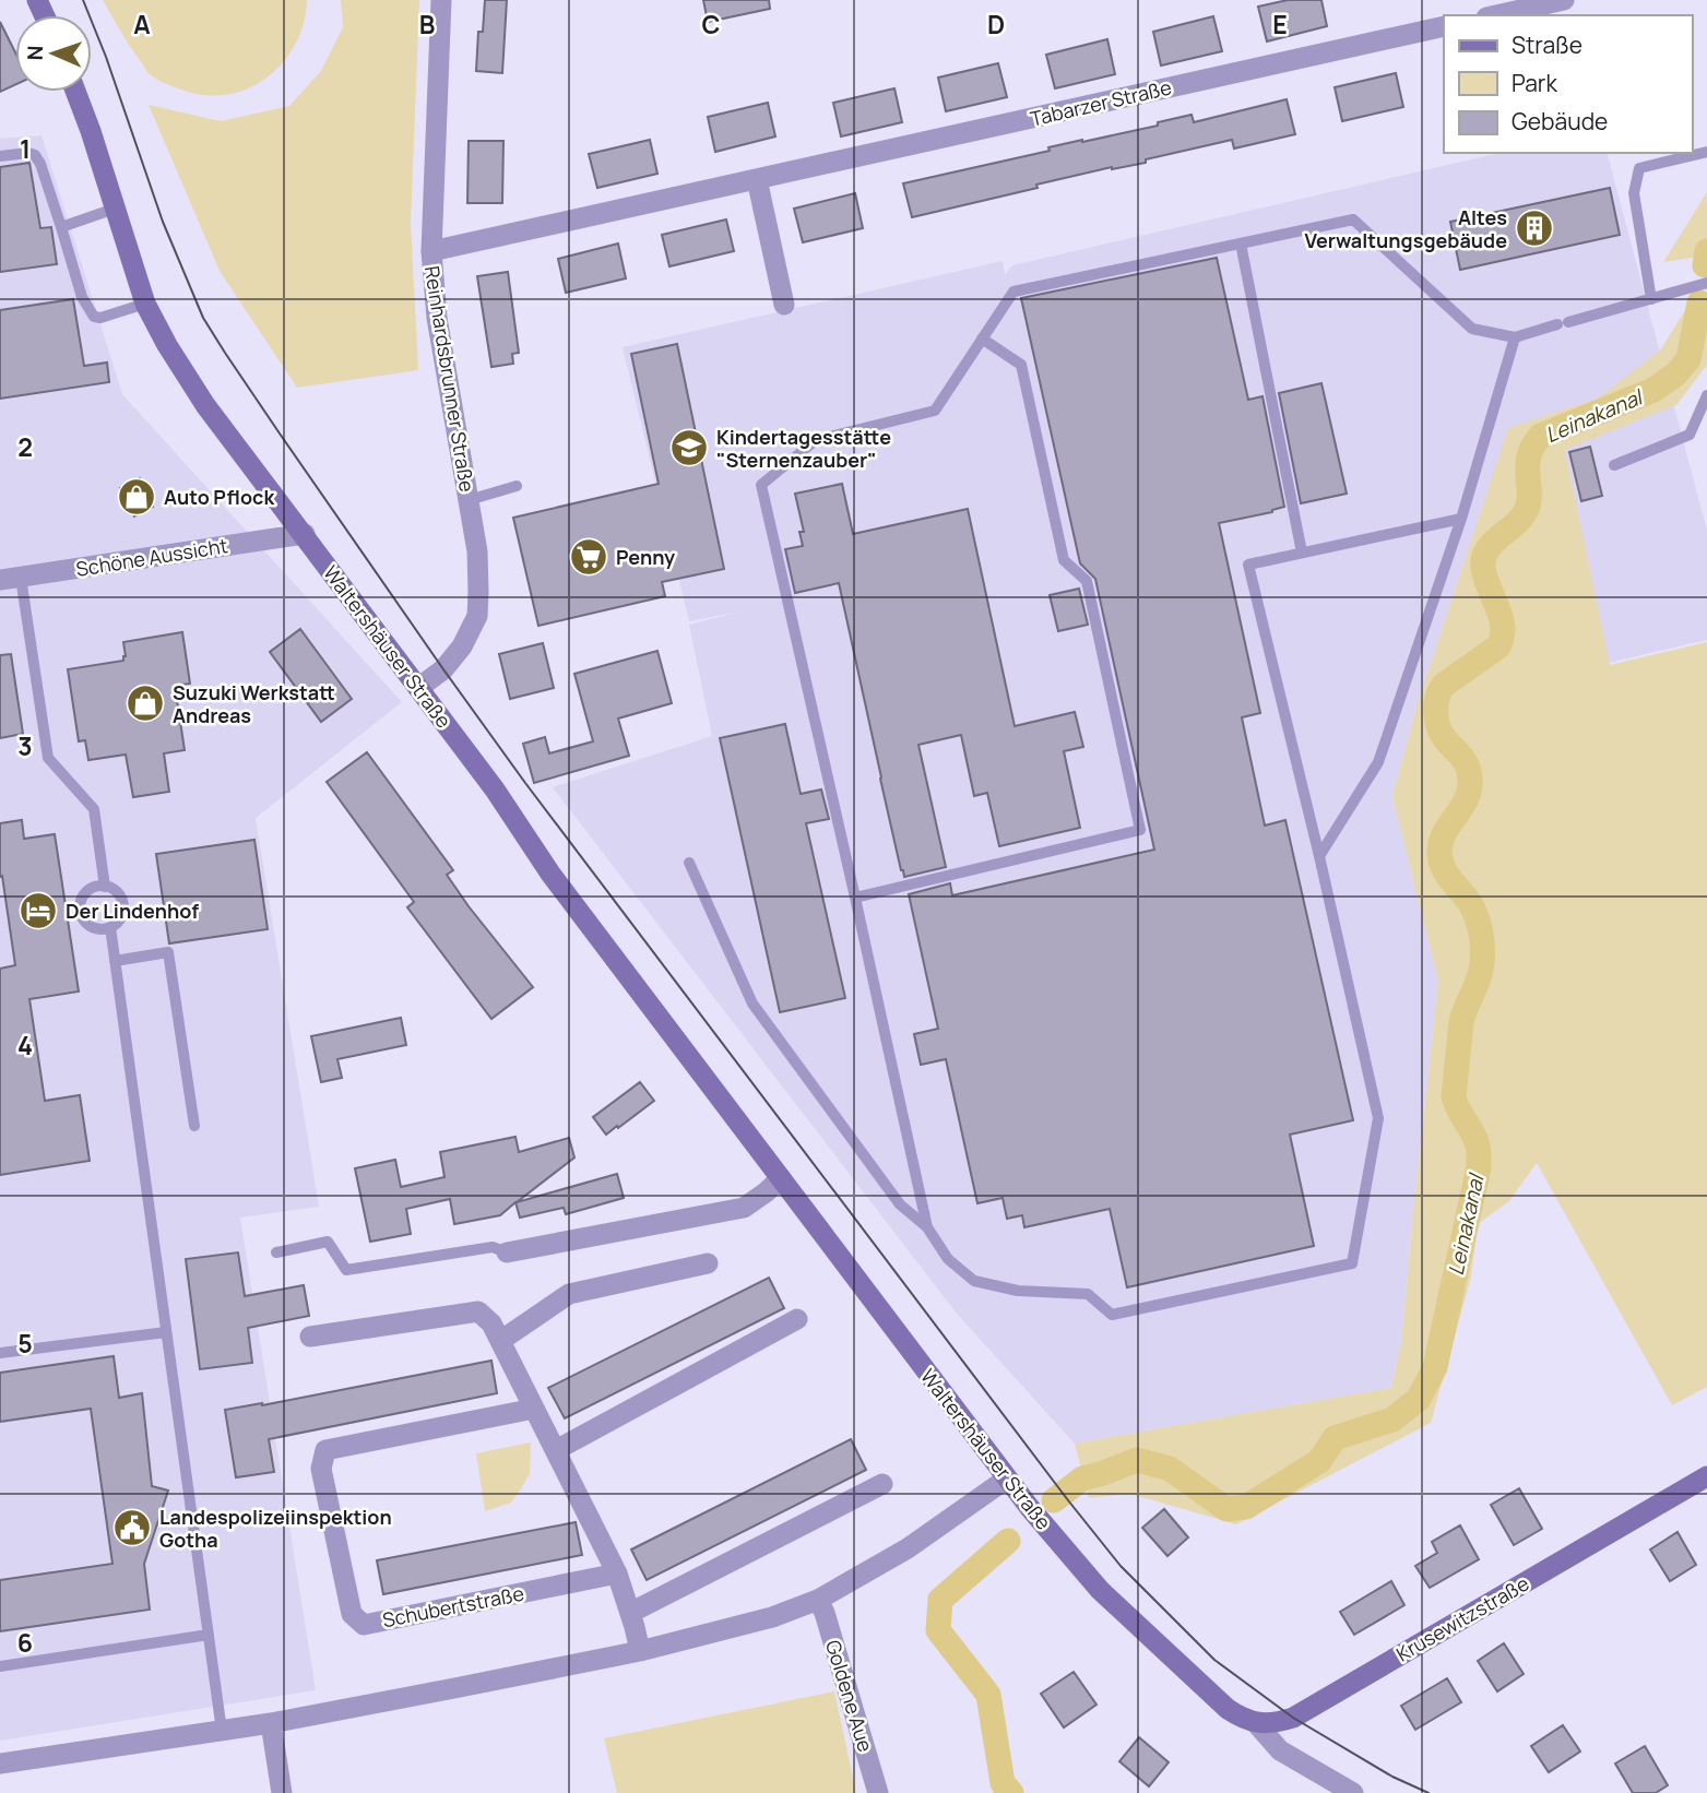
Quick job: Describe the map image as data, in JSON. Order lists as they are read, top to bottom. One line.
{"streets":{"main road":["Waltershäuser Straße","Krusewitzstraße"],"street":["Tabarzer Straße","Reinhardsbrunner Straße","Schöne Aussicht","Schubertstraße","Goldene Aue"]},"crossings":[["Tabarzer Straße","Reinhardsbrunner Straße"],["Reinhardsbrunner Straße","Waltershäuser Straße"],["Schöne Aussicht","Waltershäuser Straße"],["Waltershäuser Straße","Krusewitzstraße"]],"water":["Leinakanal"],"places":{"building":["Altes Verwaltungsgebäude"],"school or university":["Kindertagesstätte \"Sternenzauber\""],"shop":["Auto Pflock","Suzuki Werkstatt Andreas"],"supermarket":["Penny"],"hotel":["Der Lindenhof"],"public building":["Landespolizeiinspektion Gotha"]},"legend":["Straße","Park","Gebäude"],"north":"left","grid":{"columns":["A","B","C","D","E"],"rows":["1","2","3","4","5","6"]}}
